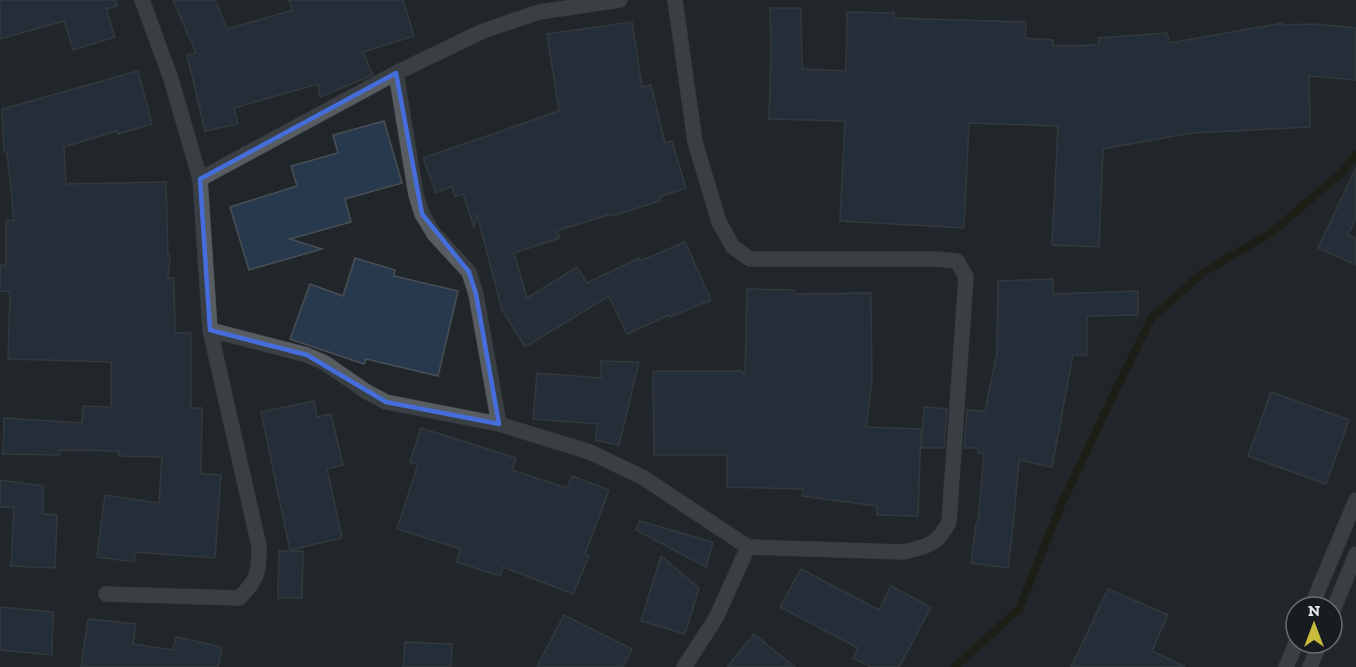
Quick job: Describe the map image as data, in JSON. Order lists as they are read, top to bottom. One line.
{"north":"top"}
